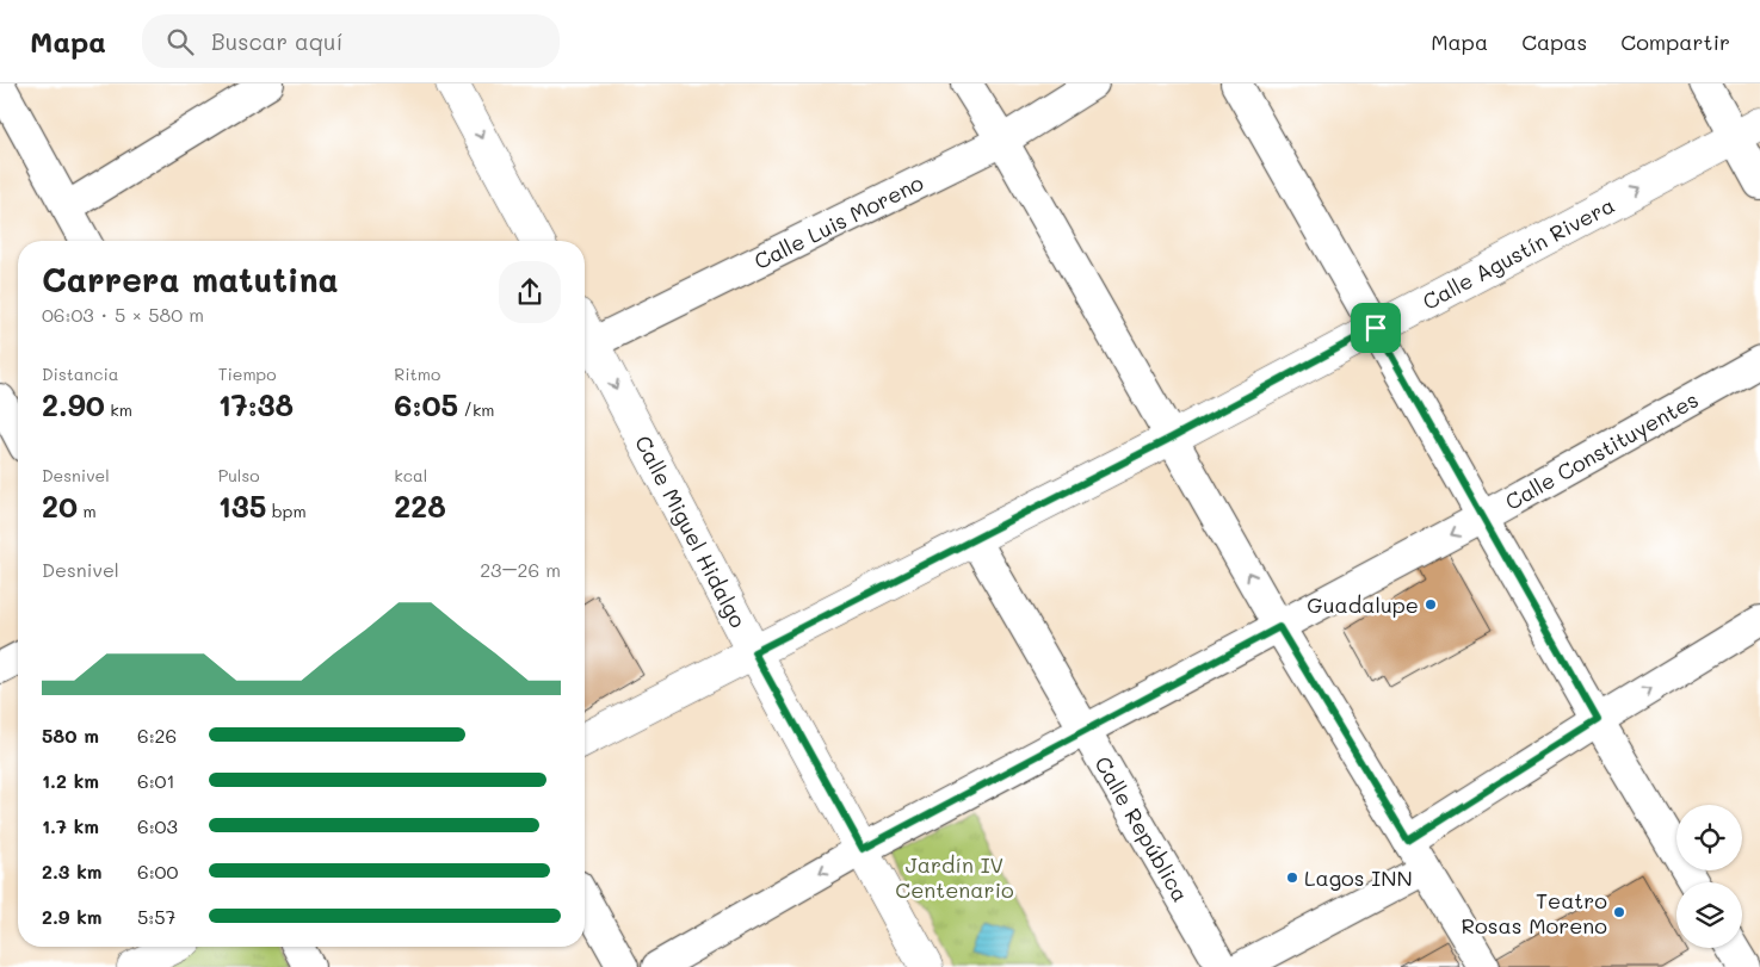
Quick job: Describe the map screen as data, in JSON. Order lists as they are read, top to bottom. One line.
{"streets":{"main road":["Calle Agustín Rivera","Calle Miguel Hidalgo"],"street":["Calle Luis Moreno","Calle Constituyentes","Calle República"]},"crossings":[["Calle Agustín Rivera","Calle Miguel Hidalgo"],["Calle Agustín Rivera","Calle República"],["Calle Constituyentes","Calle Miguel Hidalgo"],["Calle Constituyentes","Calle República"]],"one_way":["Calle Miguel Hidalgo"],"parks":["Jardín IV Centenario"],"places":["Guadalupe","Lagos INN","Teatro Rosas Moreno"],"page":{"header":"Mapa","search":"Buscar aquí","nav":["Mapa","Capas","Compartir"],"heading":["Carrera matutina","06:03 · 5 × 580 m"],"stats":[["Distancia","2.90 km"],["Tiempo","17:38"],["Ritmo","6:05 /km"],["Desnivel","20 m"],["Pulso","135 bpm"],["kcal","228"]],"chart":["Desnivel","23–26 m"],"list":[{"name":"580 m","note":"6:26"},{"name":"1.2 km","note":"6:01"},{"name":"1.7 km","note":"6:03"},{"name":"2.3 km","note":"6:00"},{"name":"2.9 km","note":"5:57"}]}}
